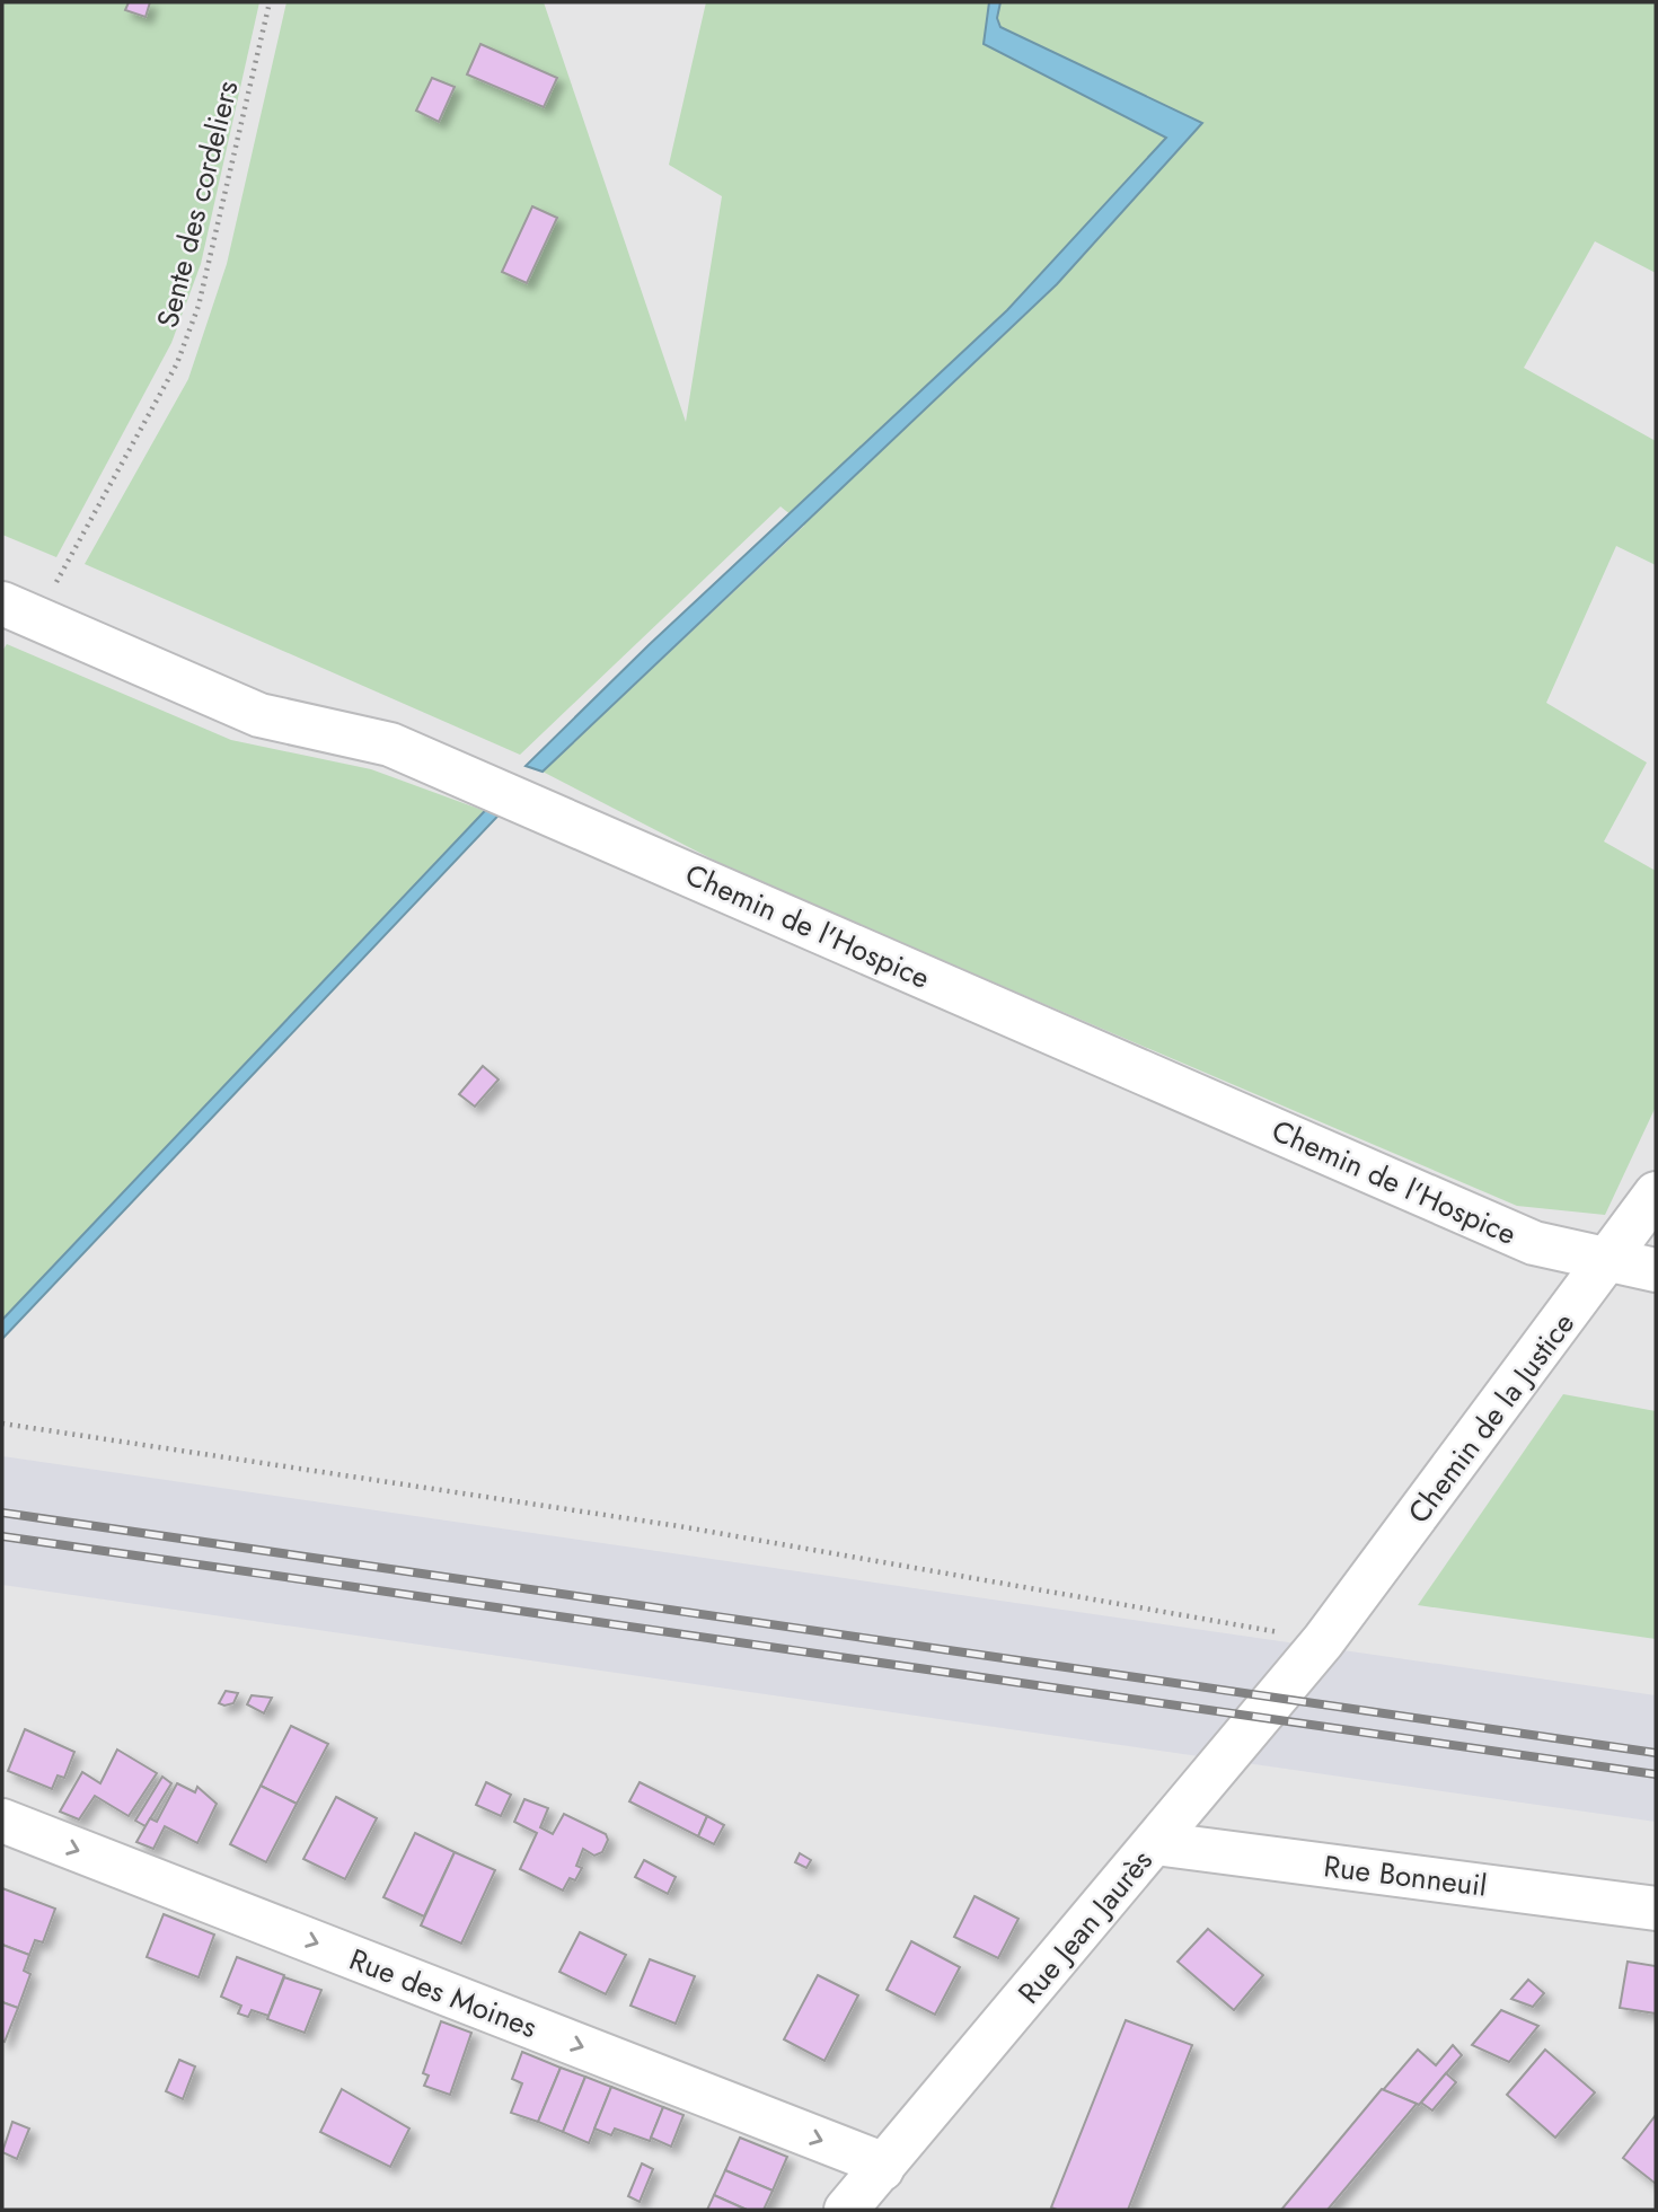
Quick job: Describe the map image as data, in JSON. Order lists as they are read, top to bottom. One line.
{"streets":{"street":["Chemin de l'Hospice","Chemin de la Justice","Rue Bonneuil","Rue Jean Jaurès","Rue des Moines"],"path":["Sente des cordeliers"]},"crossings":[["Sente des cordeliers","Chemin de l'Hospice"],["Chemin de l'Hospice","Chemin de la Justice"],["Chemin de la Justice","Rue Jean Jaurès"],["Rue Bonneuil","Rue Jean Jaurès"],["Rue Jean Jaurès","Rue des Moines"]],"one_way":["Rue des Moines"]}
